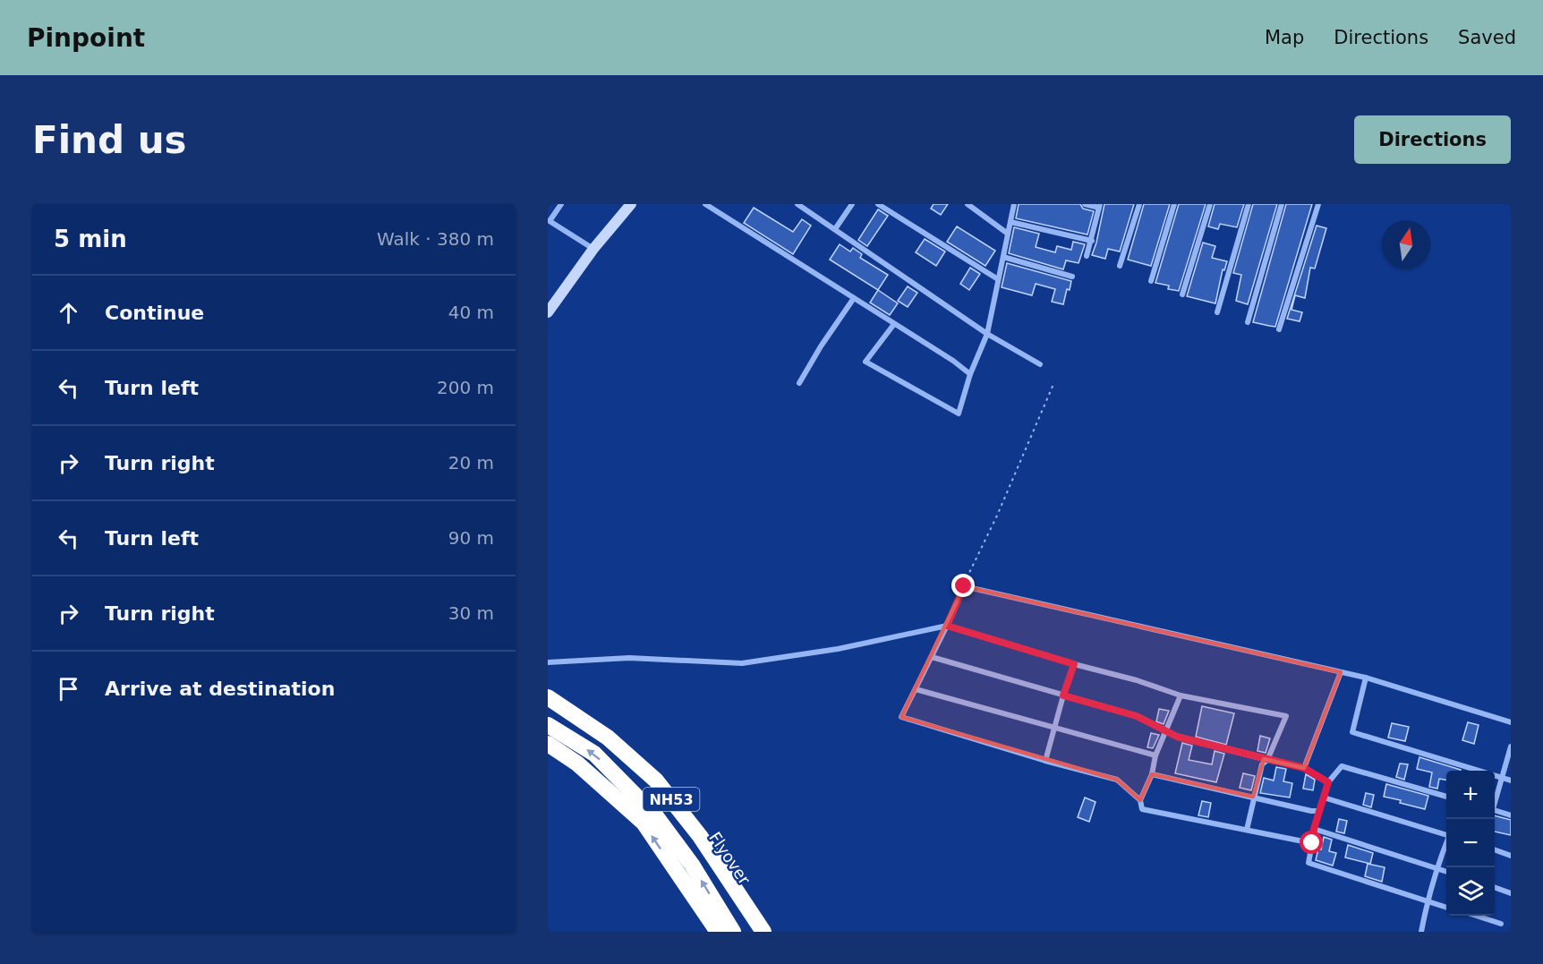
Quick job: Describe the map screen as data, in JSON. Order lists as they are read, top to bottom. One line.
{"streets":{"highway":["NH53","Flyover"]},"north":"top","page":{"header":"Pinpoint","nav":["Map","Directions","Saved"],"buttons":"Directions","title":"Find us","heading":["5 min","Walk · 380 m"],"list":[["Continue","40 m"],["Turn left","200 m"],["Turn right","20 m"],["Turn left","90 m"],["Turn right","30 m"],"Arrive at destination"],"map_buttons":["+","−"]}}
